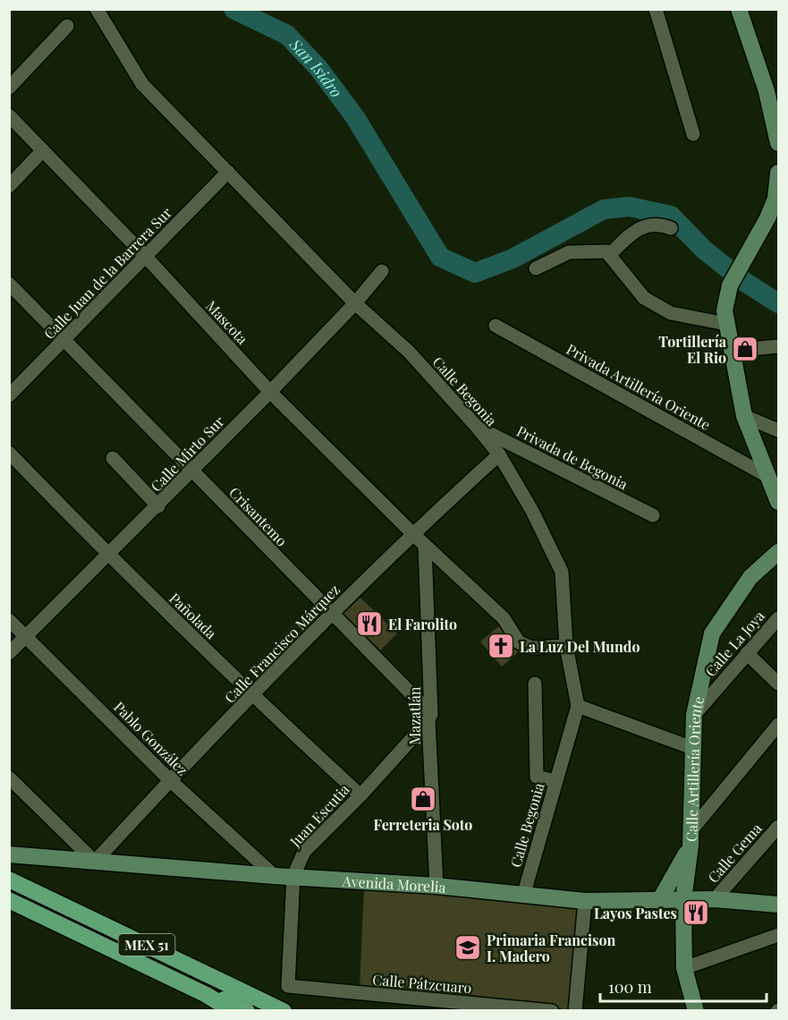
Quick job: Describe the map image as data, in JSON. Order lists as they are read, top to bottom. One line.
{"streets":{"main road":["MEX 51"],"street":["Calle Juan de la Barrera Sur","Mascota","Privada Artillería Oriente","Calle Begonia","Calle Mirto Sur","Privada de Begonia","Crisantemo","Pañolada","Calle Francisco Márquez","Calle La Joya","Mazatlán","Pablo González","Calle Artillería Oriente","Juan Escutia","Calle Gema","Avenida Morelia","Calle Pátzcuaro"]},"crossings":[["Calle Juan de la Barrera Sur","Mascota"],["Calle Juan de la Barrera Sur","Calle Begonia"],["Calle Juan de la Barrera Sur","Crisantemo"],["Mascota","Calle Begonia"],["Mascota","Calle Mirto Sur"],["Mascota","Calle Francisco Márquez"],["Mascota","Mazatlán"],["Calle Begonia","Calle Mirto Sur"],["Calle Begonia","Privada de Begonia"],["Calle Begonia","Calle Francisco Márquez"],["Calle Begonia","Avenida Morelia"],["Calle Mirto Sur","Crisantemo"],["Calle Mirto Sur","Pañolada"],["Calle Mirto Sur","Pablo González"],["Crisantemo","Calle Francisco Márquez"],["Crisantemo","Mazatlán"],["Crisantemo","Juan Escutia"],["Pañolada","Calle Francisco Márquez"],["Pañolada","Juan Escutia"],["Calle Francisco Márquez","Pablo González"],["Calle Francisco Márquez","Avenida Morelia"],["Calle La Joya","Calle Artillería Oriente"],["Mazatlán","Juan Escutia"],["Mazatlán","Avenida Morelia"],["Pablo González","Avenida Morelia"],["Calle Artillería Oriente","Avenida Morelia"],["Juan Escutia","Avenida Morelia"],["Juan Escutia","Calle Pátzcuaro"],["Calle Gema","Avenida Morelia"]],"water":["San Isidro"],"places":{"shop":["Tortillería El Rio","Ferreteria Soto"],"restaurant":["El Farolito","Layos Pastes"],"church":["La Luz Del Mundo"],"school or university":["Primaria Francison I. Madero"]},"scale_bar":"100 m"}
